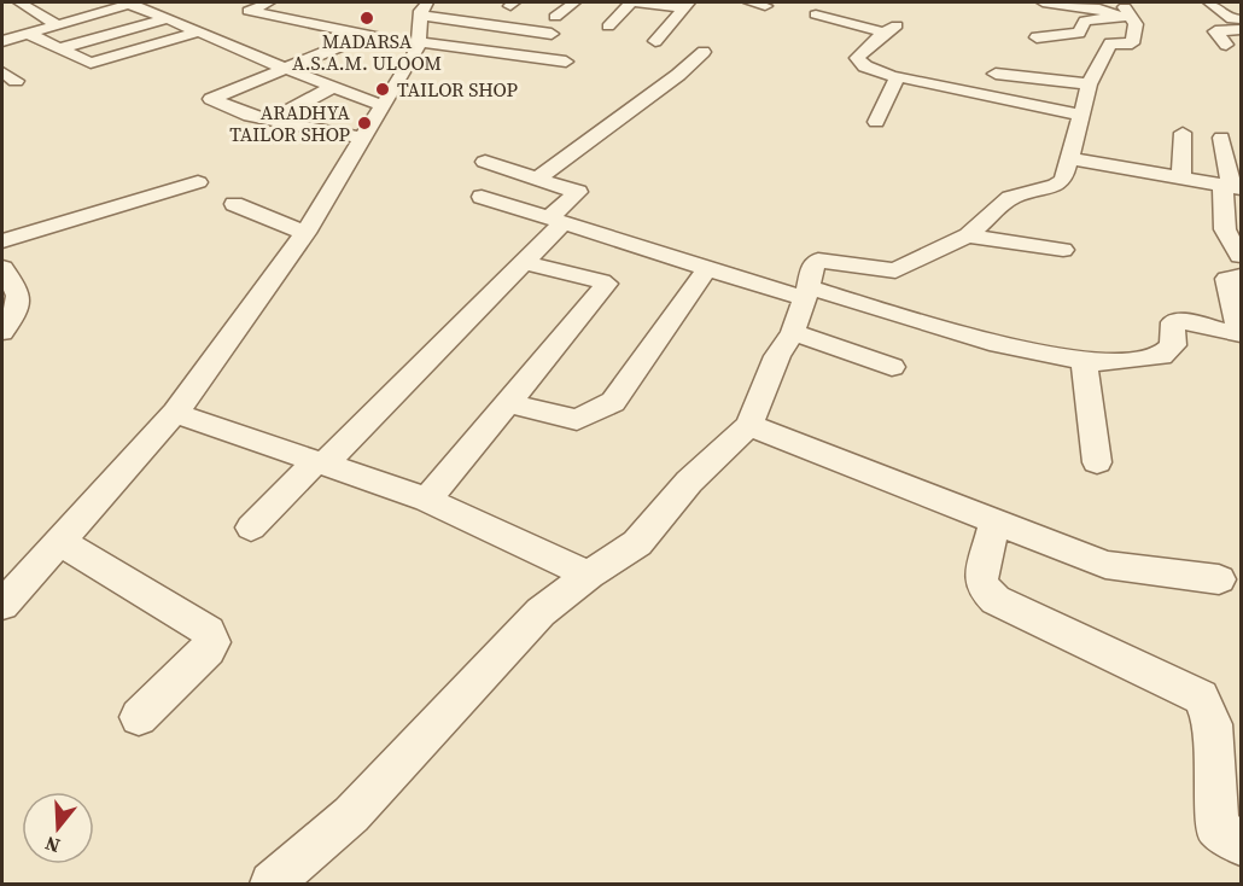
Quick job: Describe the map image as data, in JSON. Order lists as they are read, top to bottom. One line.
{"places":["MADARSA A.S.A.M. ULOOM","TAILOR SHOP","ARADHYA TAILOR SHOP"],"north":"bottom"}
